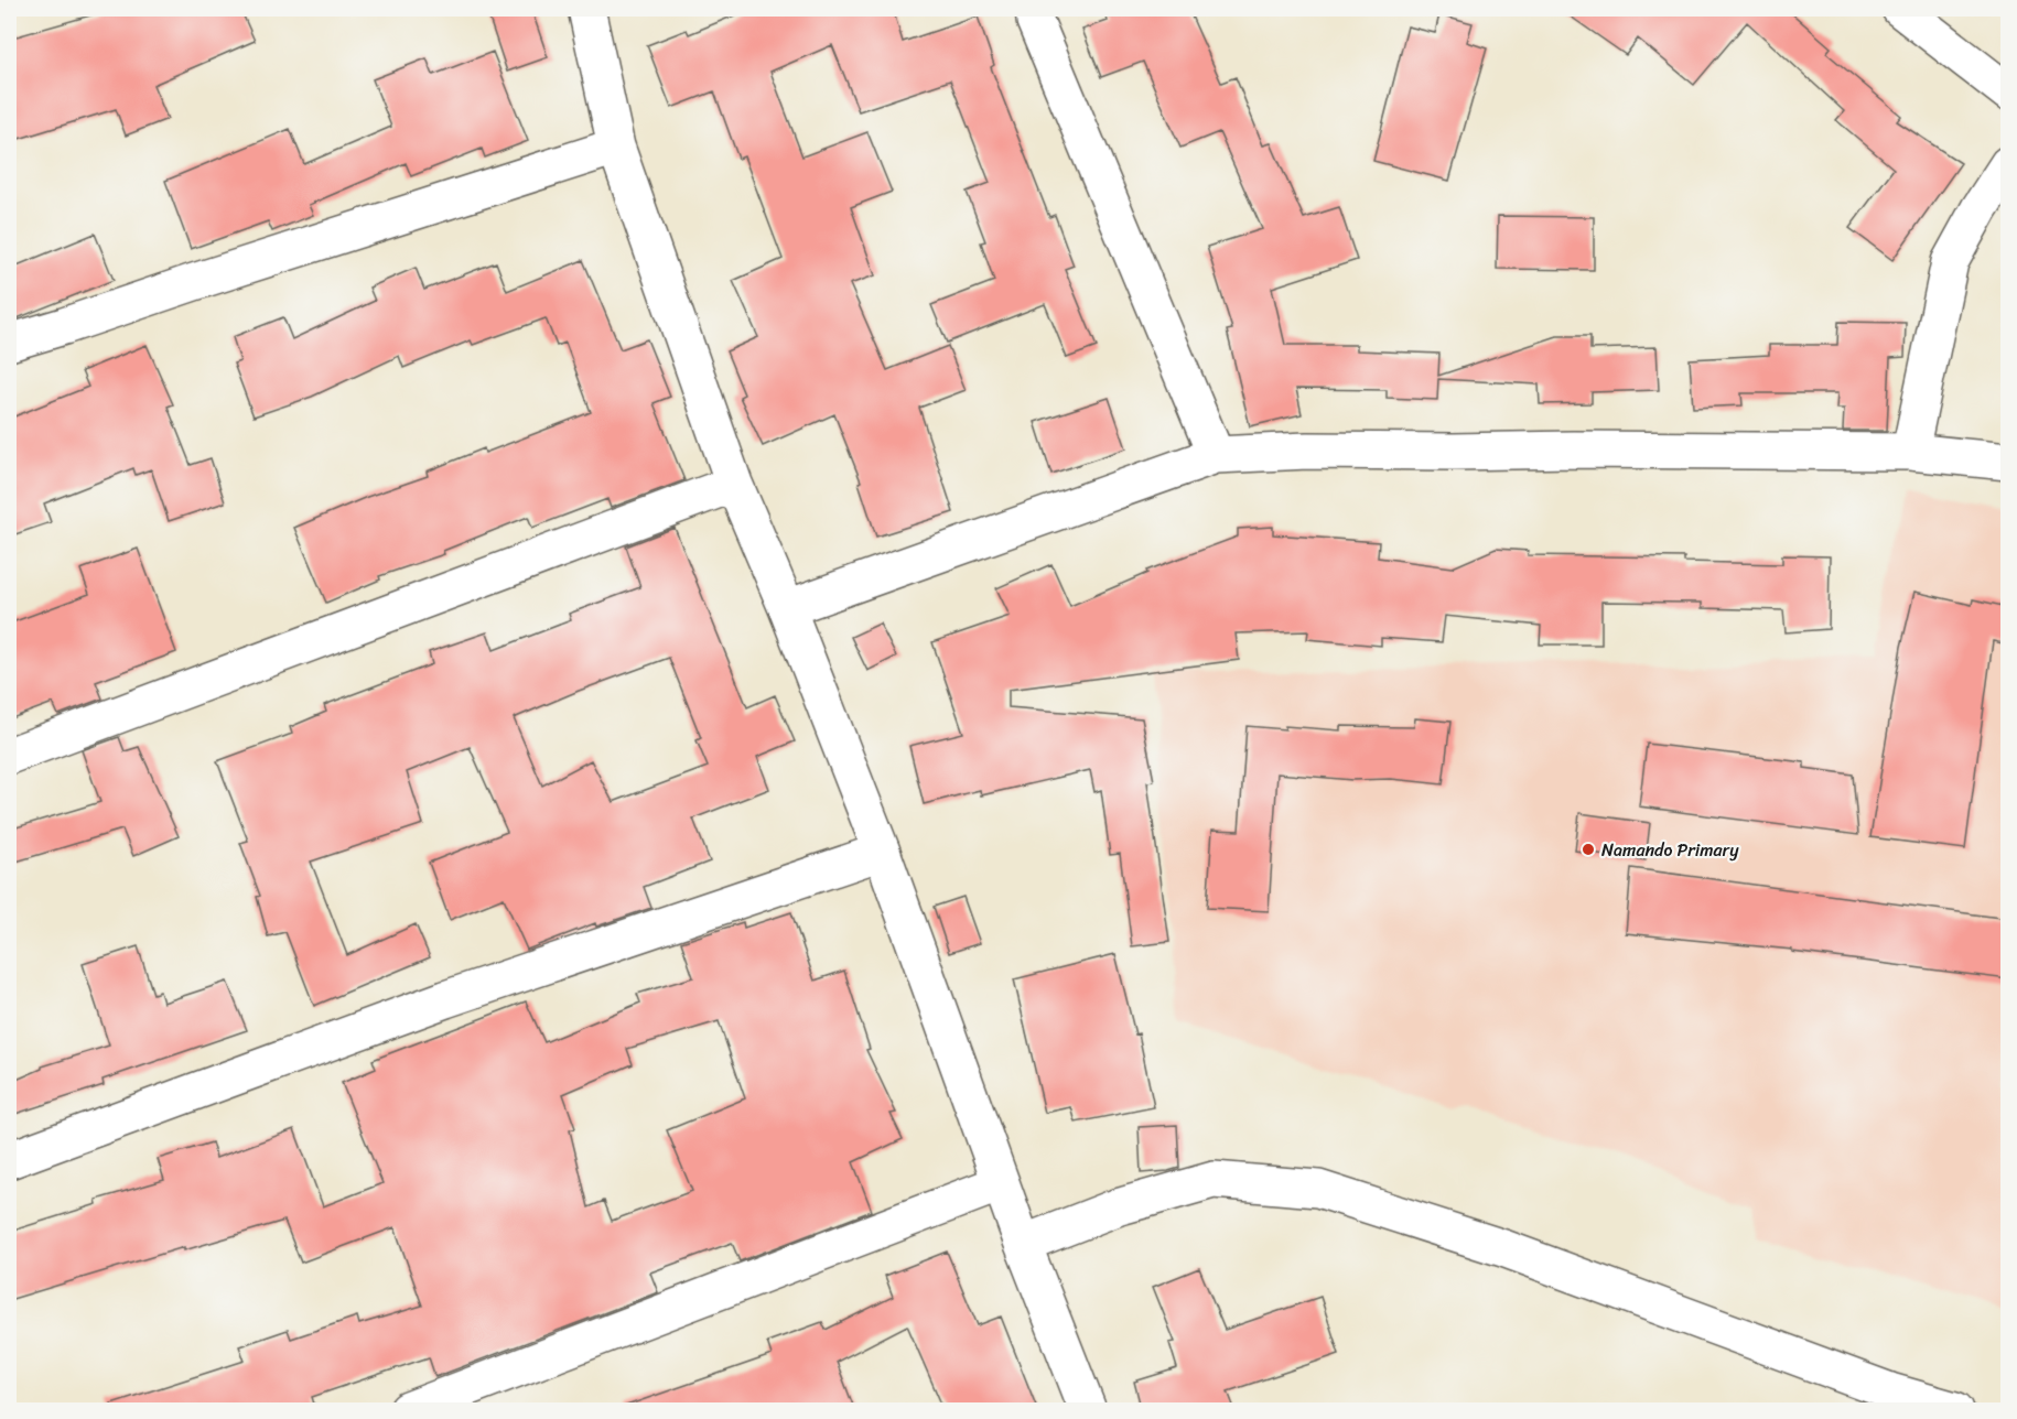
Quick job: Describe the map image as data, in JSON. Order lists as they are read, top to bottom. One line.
{"places":["Namando Primary"]}
